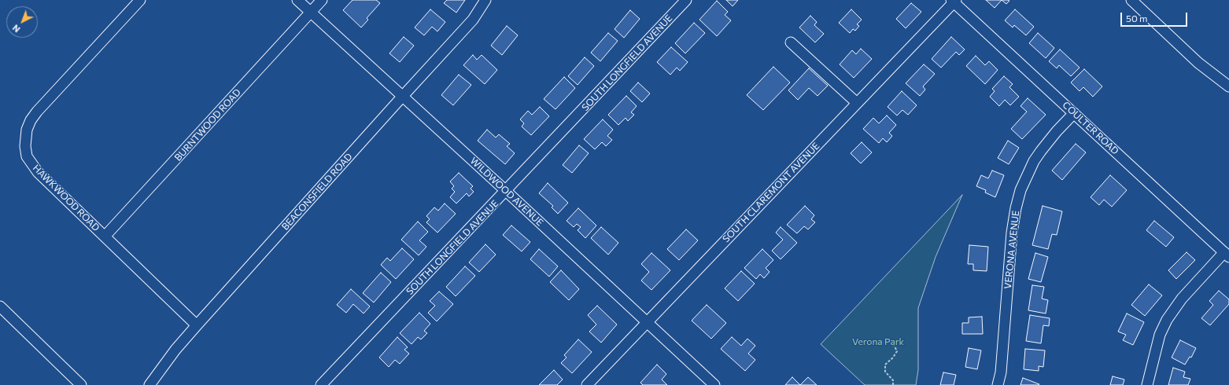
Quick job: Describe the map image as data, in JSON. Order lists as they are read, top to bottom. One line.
{"streets":{"street":["SOUTH LONGFIELD AVENUE","BURNTWOOD ROAD","COULTER ROAD","BEACONSFIELD ROAD","WILDWOOD AVENUE","SOUTH CLAREMONT AVENUE","HAWKWOOD ROAD","VERONA AVENUE"]},"crossings":[["SOUTH LONGFIELD AVENUE","WILDWOOD AVENUE"],["BURNTWOOD ROAD","WILDWOOD AVENUE"],["BURNTWOOD ROAD","HAWKWOOD ROAD"],["COULTER ROAD","SOUTH CLAREMONT AVENUE"],["COULTER ROAD","VERONA AVENUE"],["BEACONSFIELD ROAD","WILDWOOD AVENUE"],["BEACONSFIELD ROAD","HAWKWOOD ROAD"],["WILDWOOD AVENUE","SOUTH CLAREMONT AVENUE"]],"parks":["Verona Park"],"scale_bar":"50 m","north":"bottom left"}
